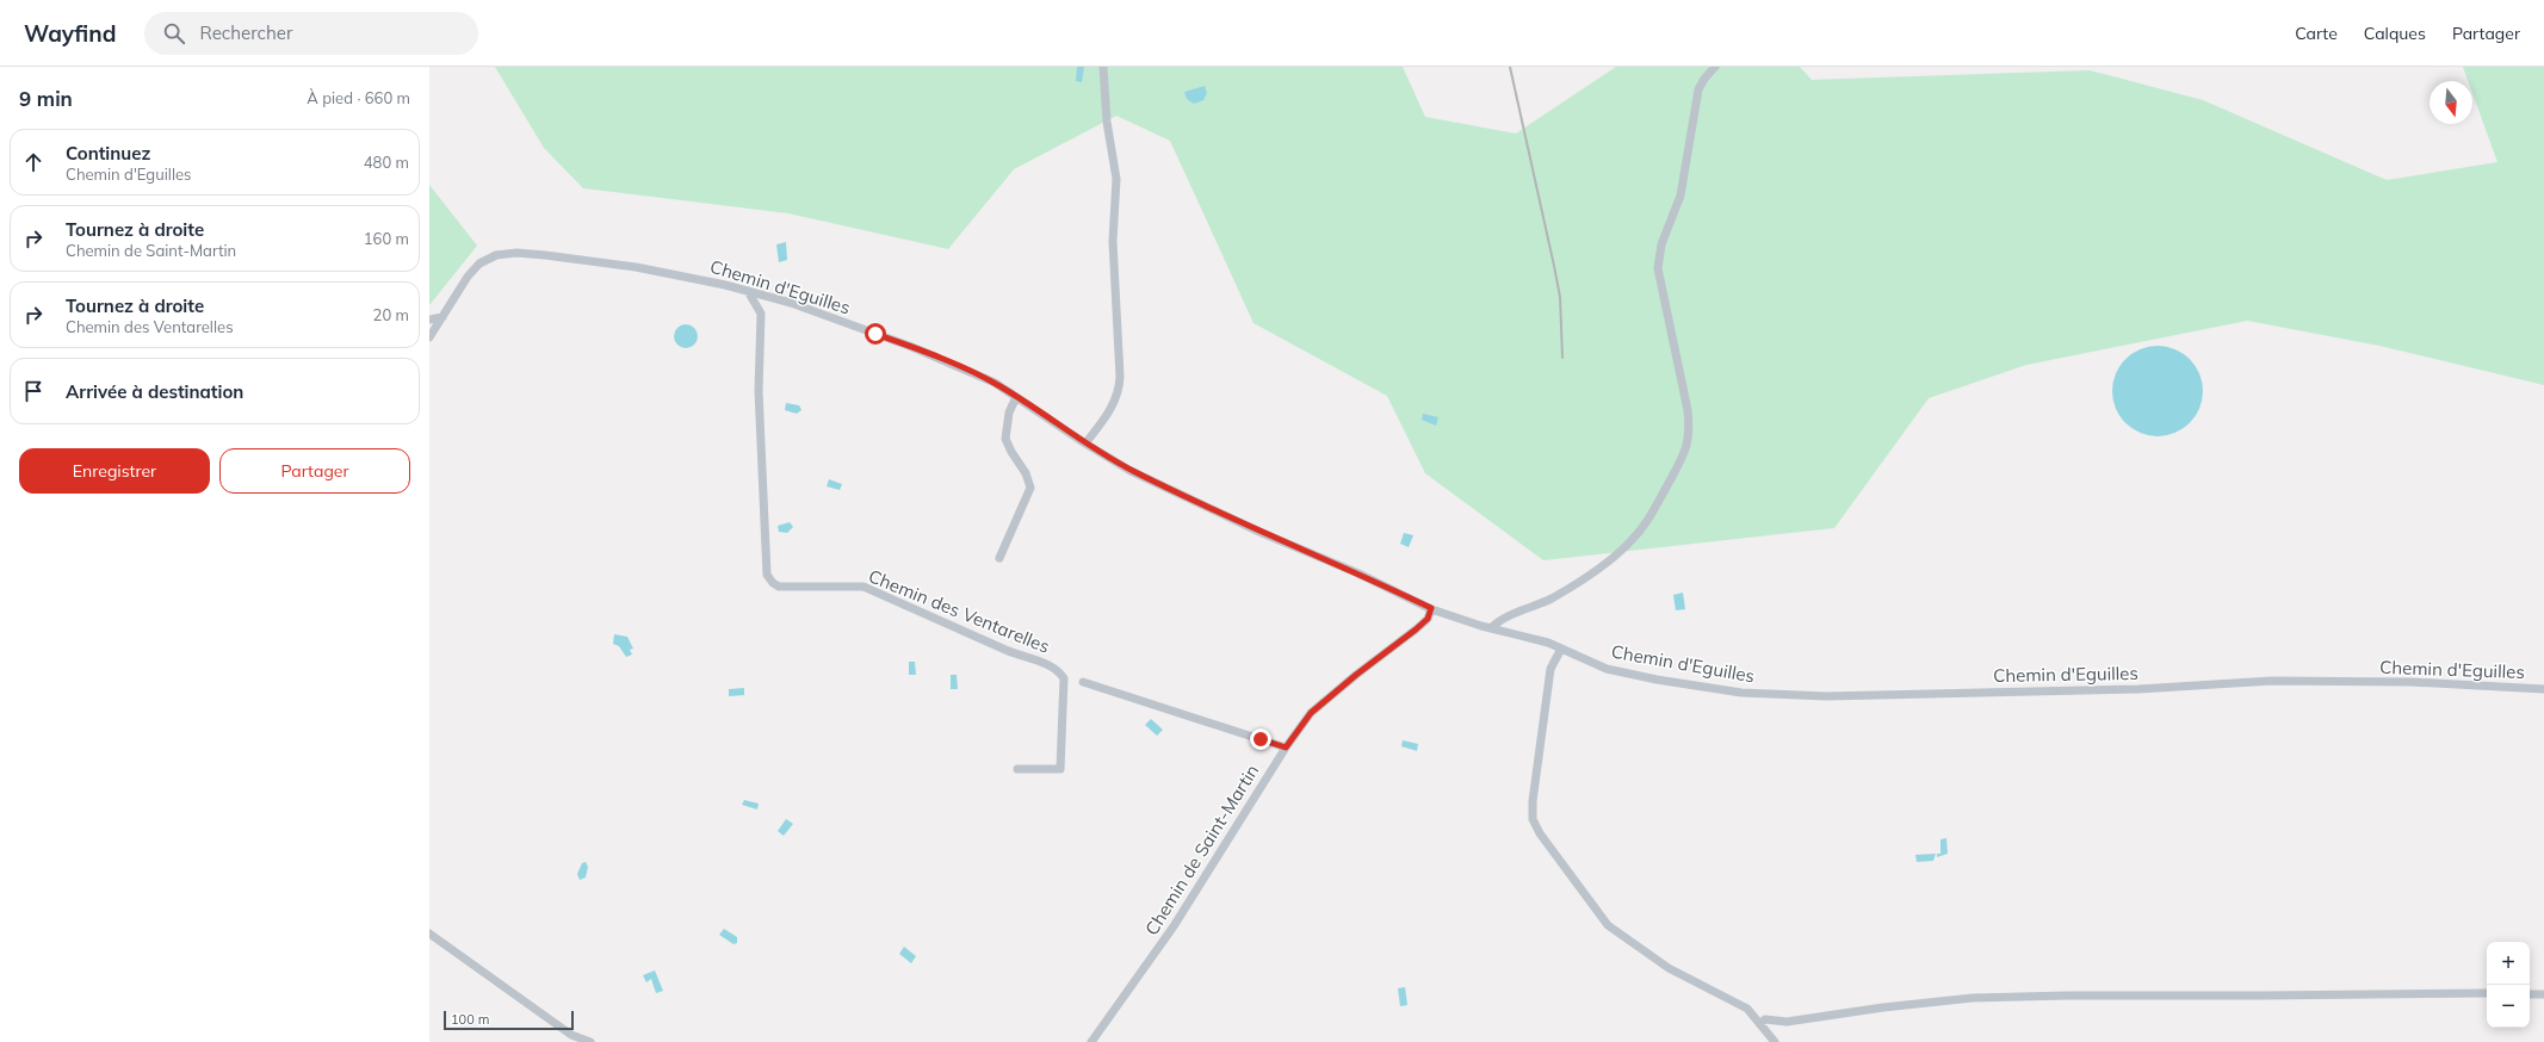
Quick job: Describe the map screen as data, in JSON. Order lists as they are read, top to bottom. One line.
{"streets":{"street":["Chemin d'Eguilles","Chemin des Ventarelles","Chemin de Saint-Martin"]},"crossings":[["Chemin d'Eguilles","Chemin des Ventarelles"],["Chemin d'Eguilles","Chemin de Saint-Martin"]],"scale_bar":"100 m","north":"bottom","page":{"header":"Wayfind","search":"Rechercher","nav":["Carte","Calques","Partager"],"heading":["9 min","À pied · 660 m"],"list":[["Continuez","Chemin d'Eguilles","480 m"],["Tournez à droite","Chemin de Saint-Martin","160 m"],["Tournez à droite","Chemin des Ventarelles","20 m"],"Arrivée à destination"],"buttons":["Enregistrer","Partager"],"map_buttons":["+","−"],"scale":"100 m"}}
